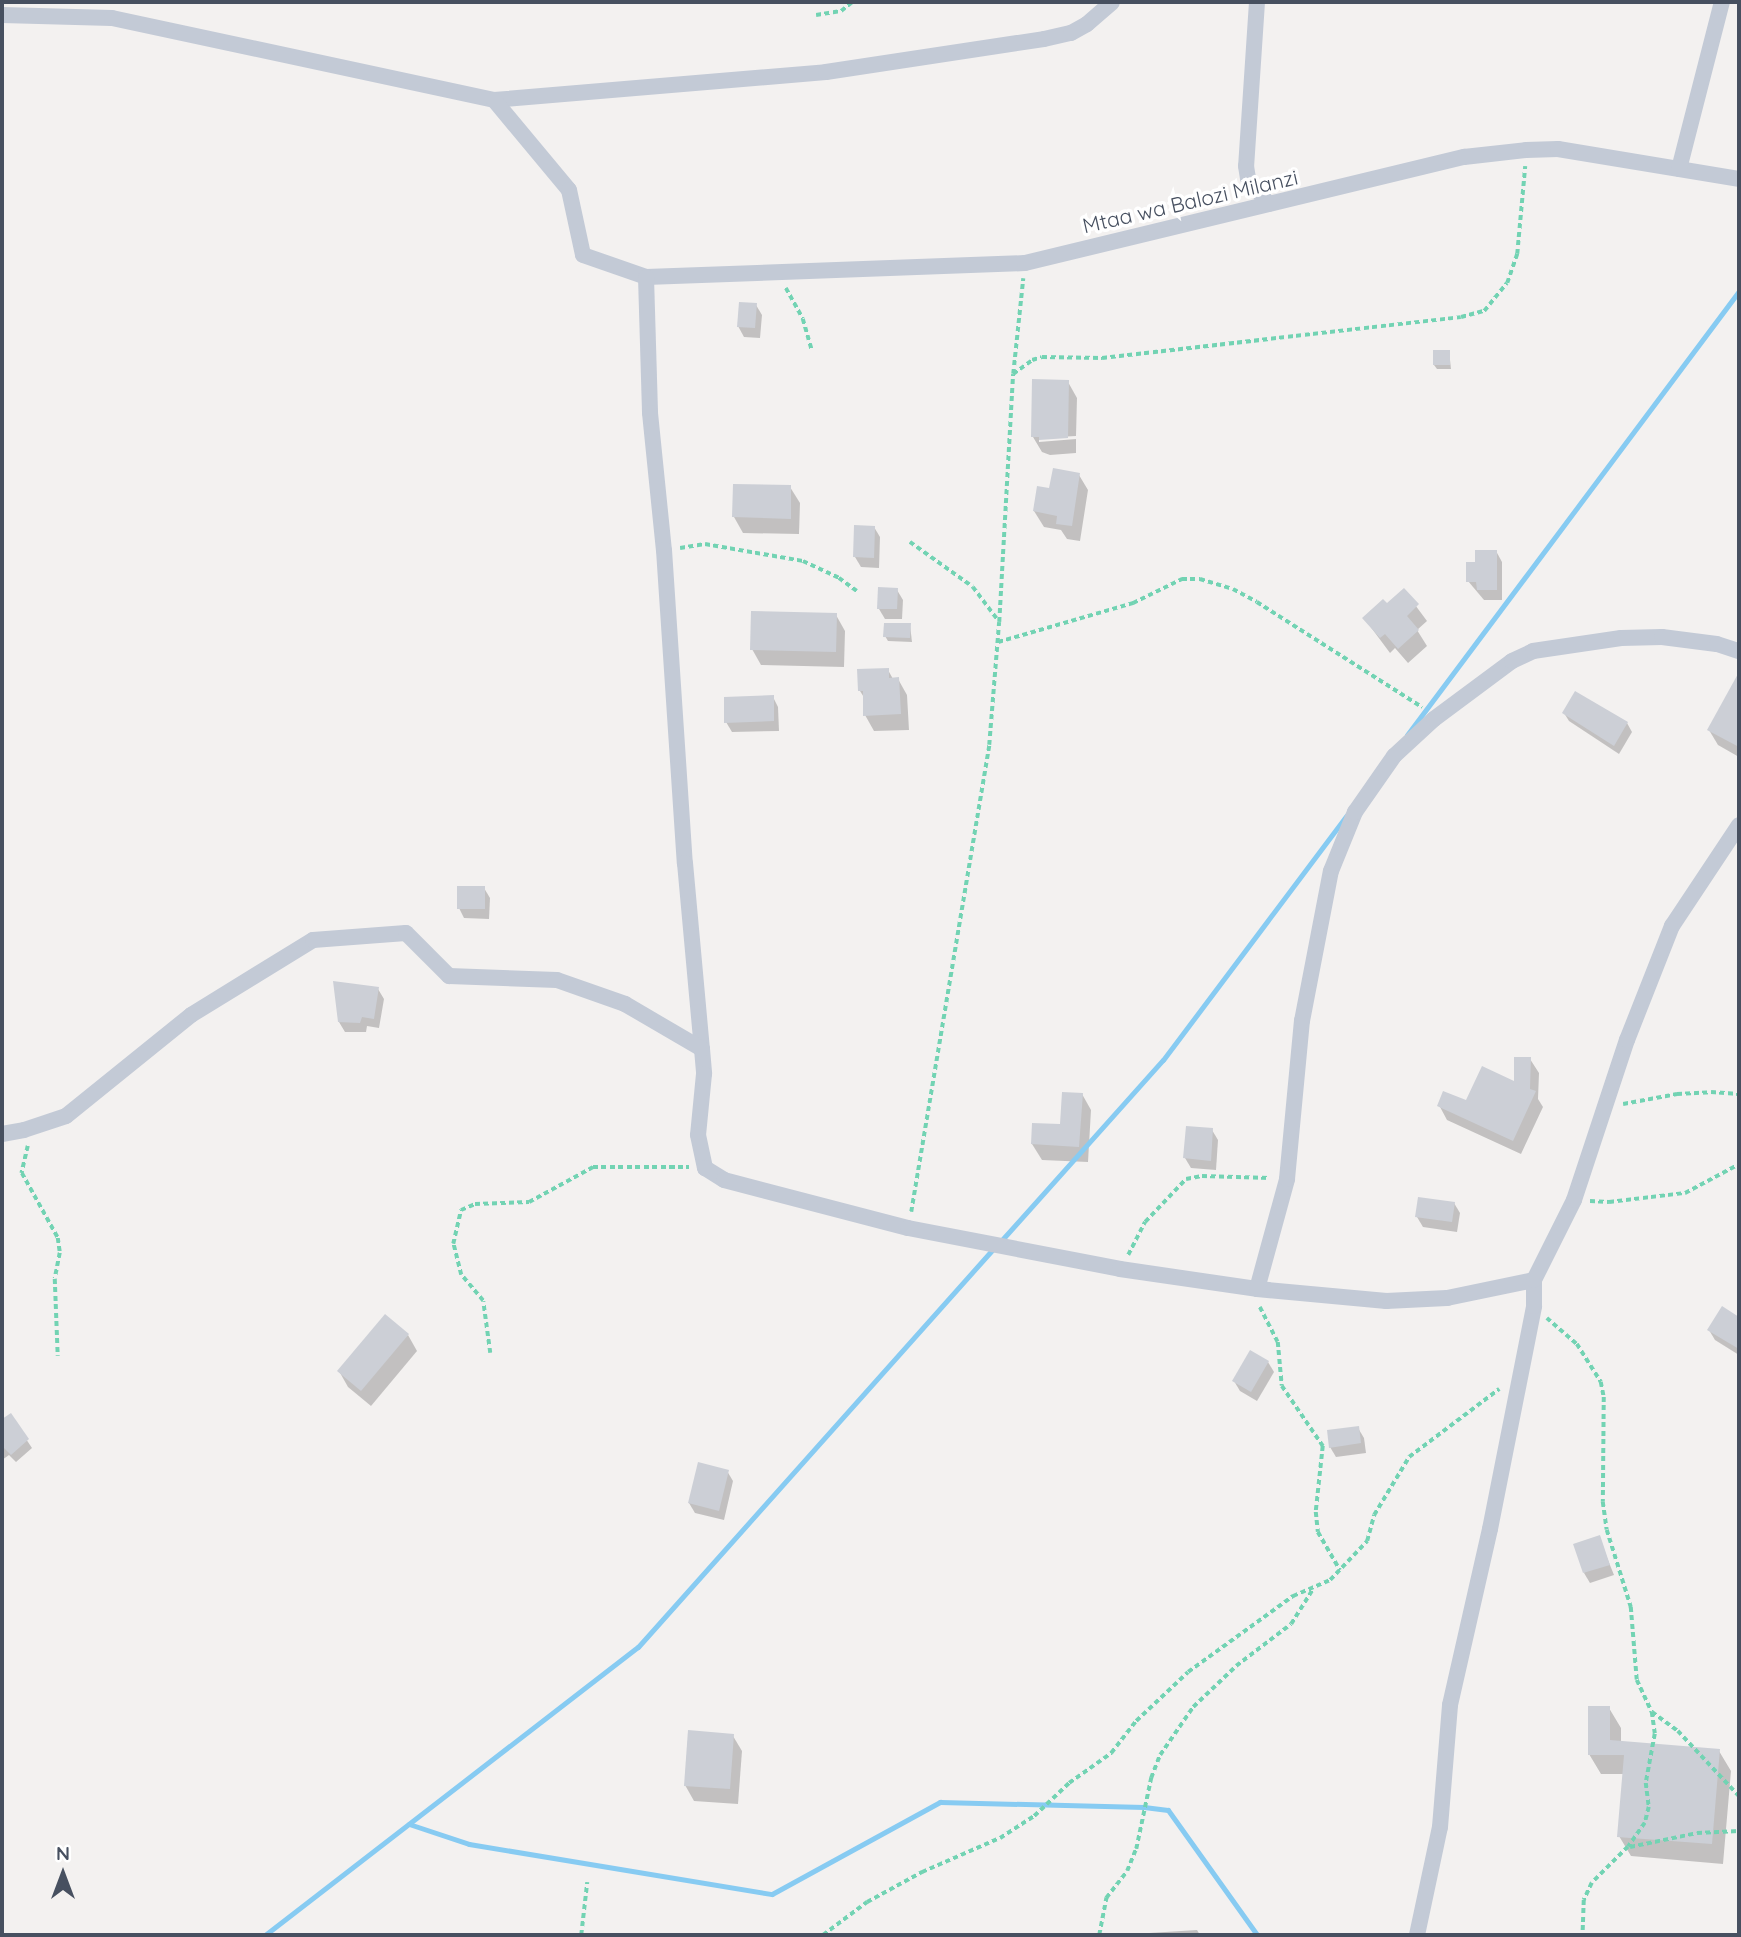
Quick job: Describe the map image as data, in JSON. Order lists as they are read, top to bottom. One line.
{"streets":{"street":["Mtaa wa Balozi Milanzi"]},"north":"top"}
